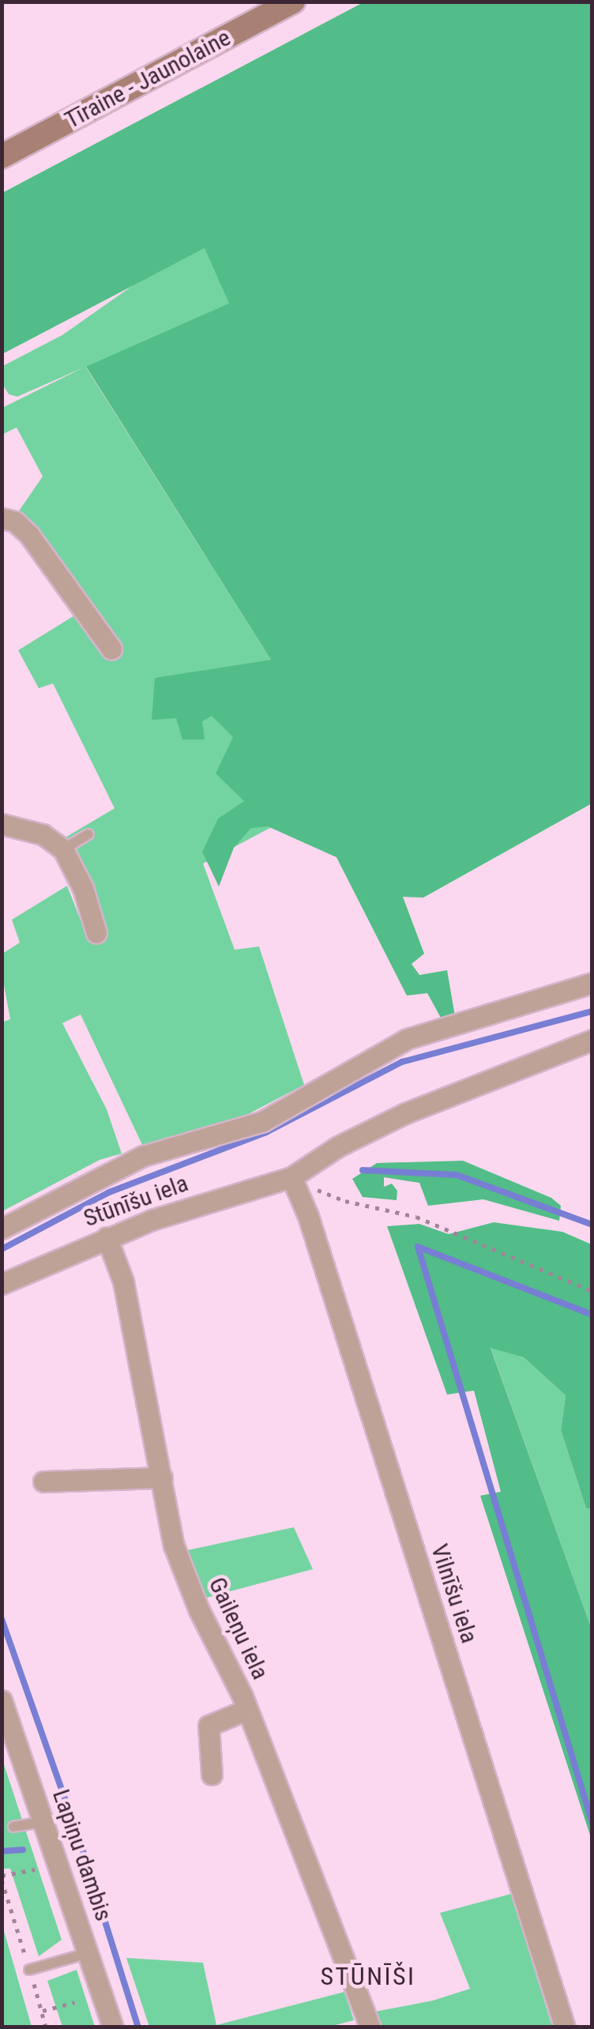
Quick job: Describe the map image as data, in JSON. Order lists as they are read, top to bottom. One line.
{"streets":{"main road":["Tīraine - Jaunolaine"],"street":["Stūnīšu iela","Vilnīšu iela","Gaileņu iela","Lapiņu dambis"]},"crossings":[["Stūnīšu iela","Vilnīšu iela"],["Stūnīšu iela","Gaileņu iela"]],"districts":["STŪNĪŠI"]}
